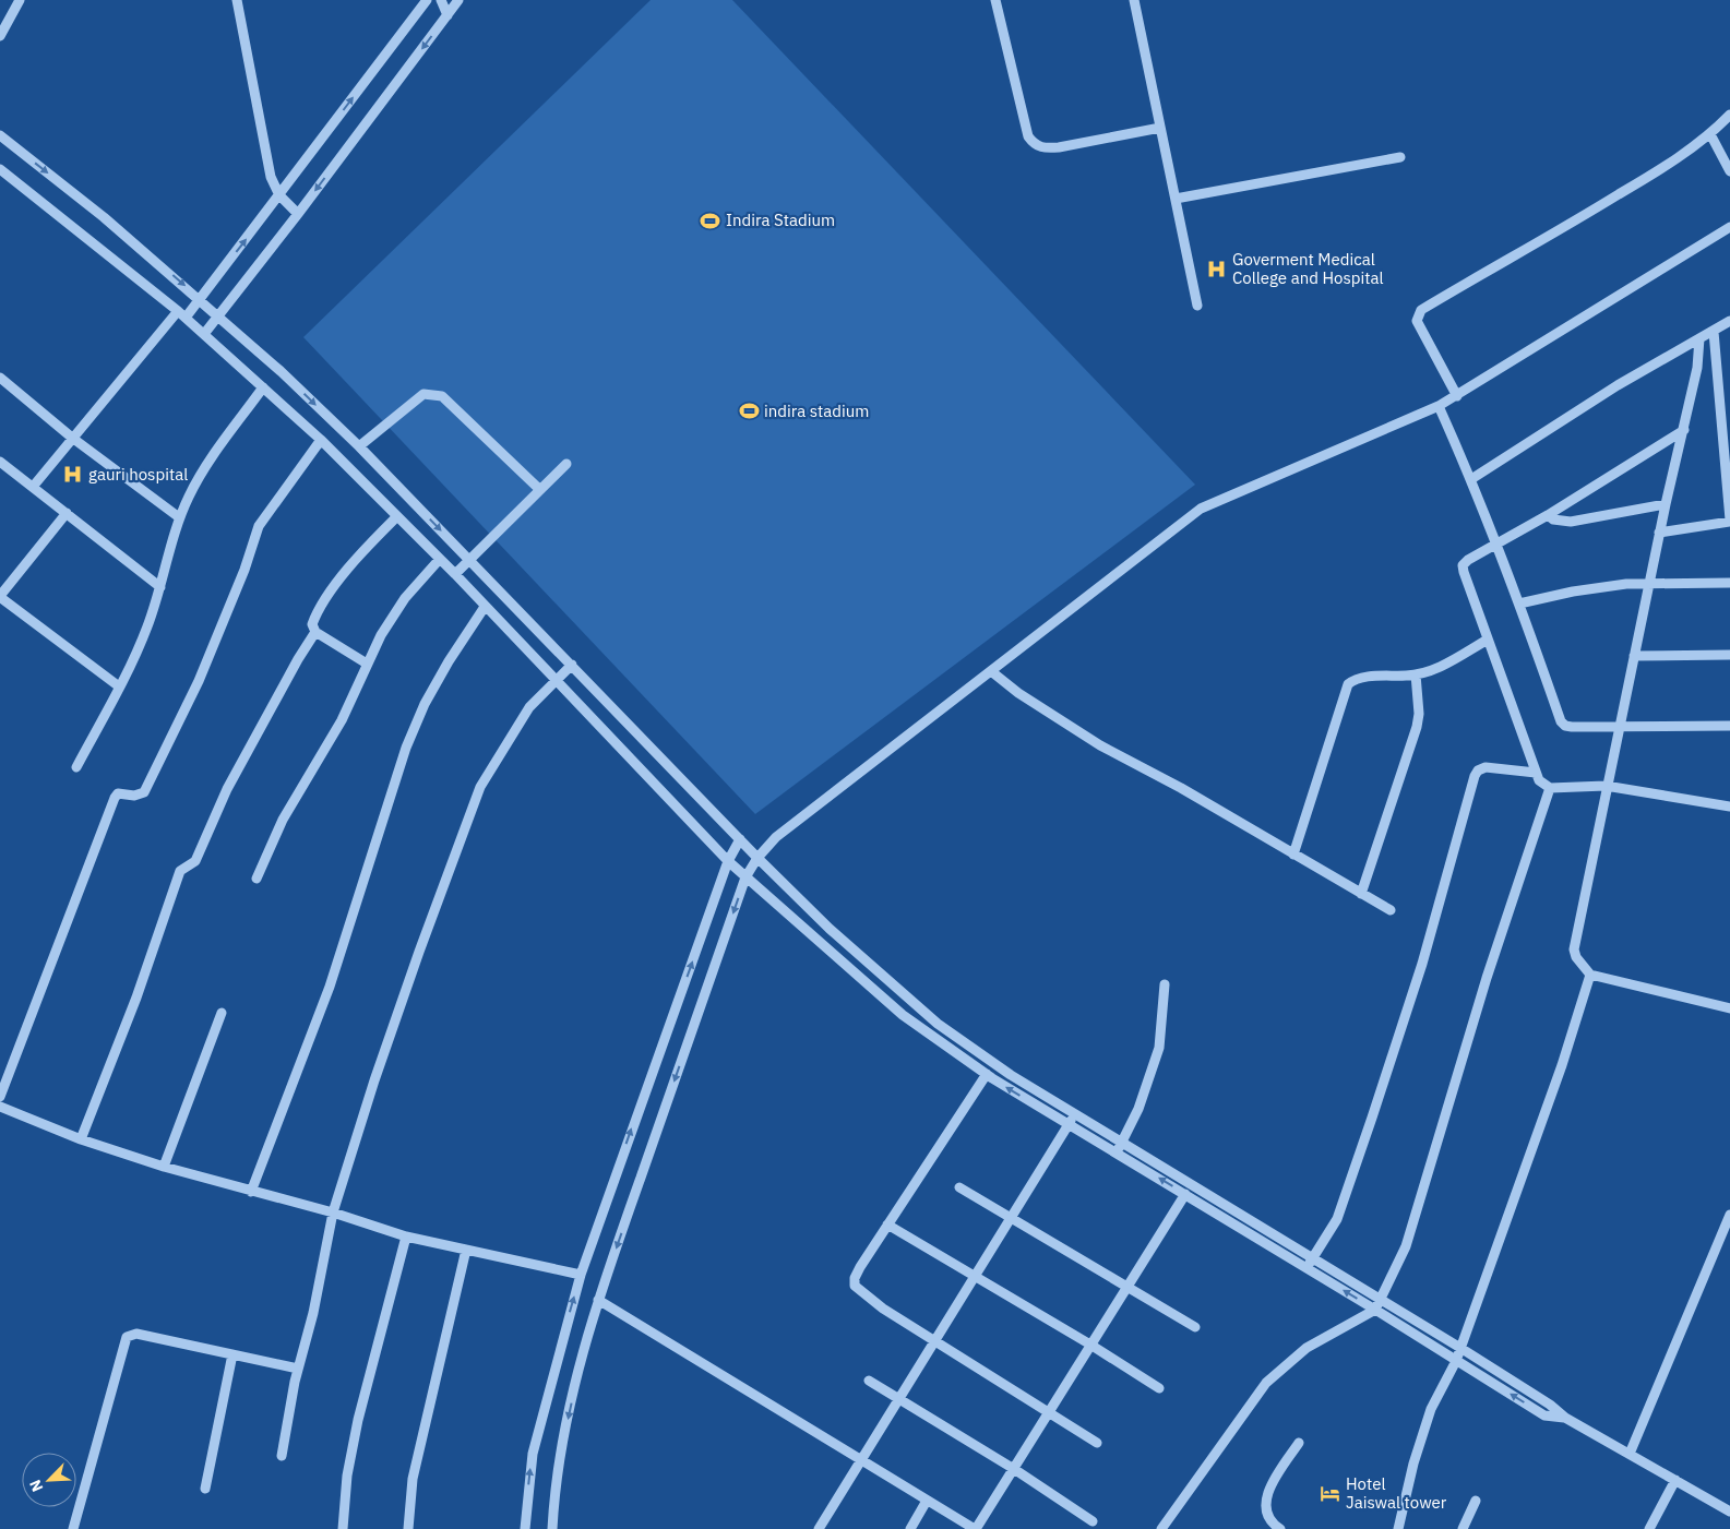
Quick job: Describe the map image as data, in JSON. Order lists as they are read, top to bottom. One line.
{"places":{"sports":["Indira Stadium","indira stadium"],"hospital":["Goverment Medical College and Hospital","gauri hospital"],"hotel":["Hotel Jaiswal tower"]},"north":"bottom left"}
